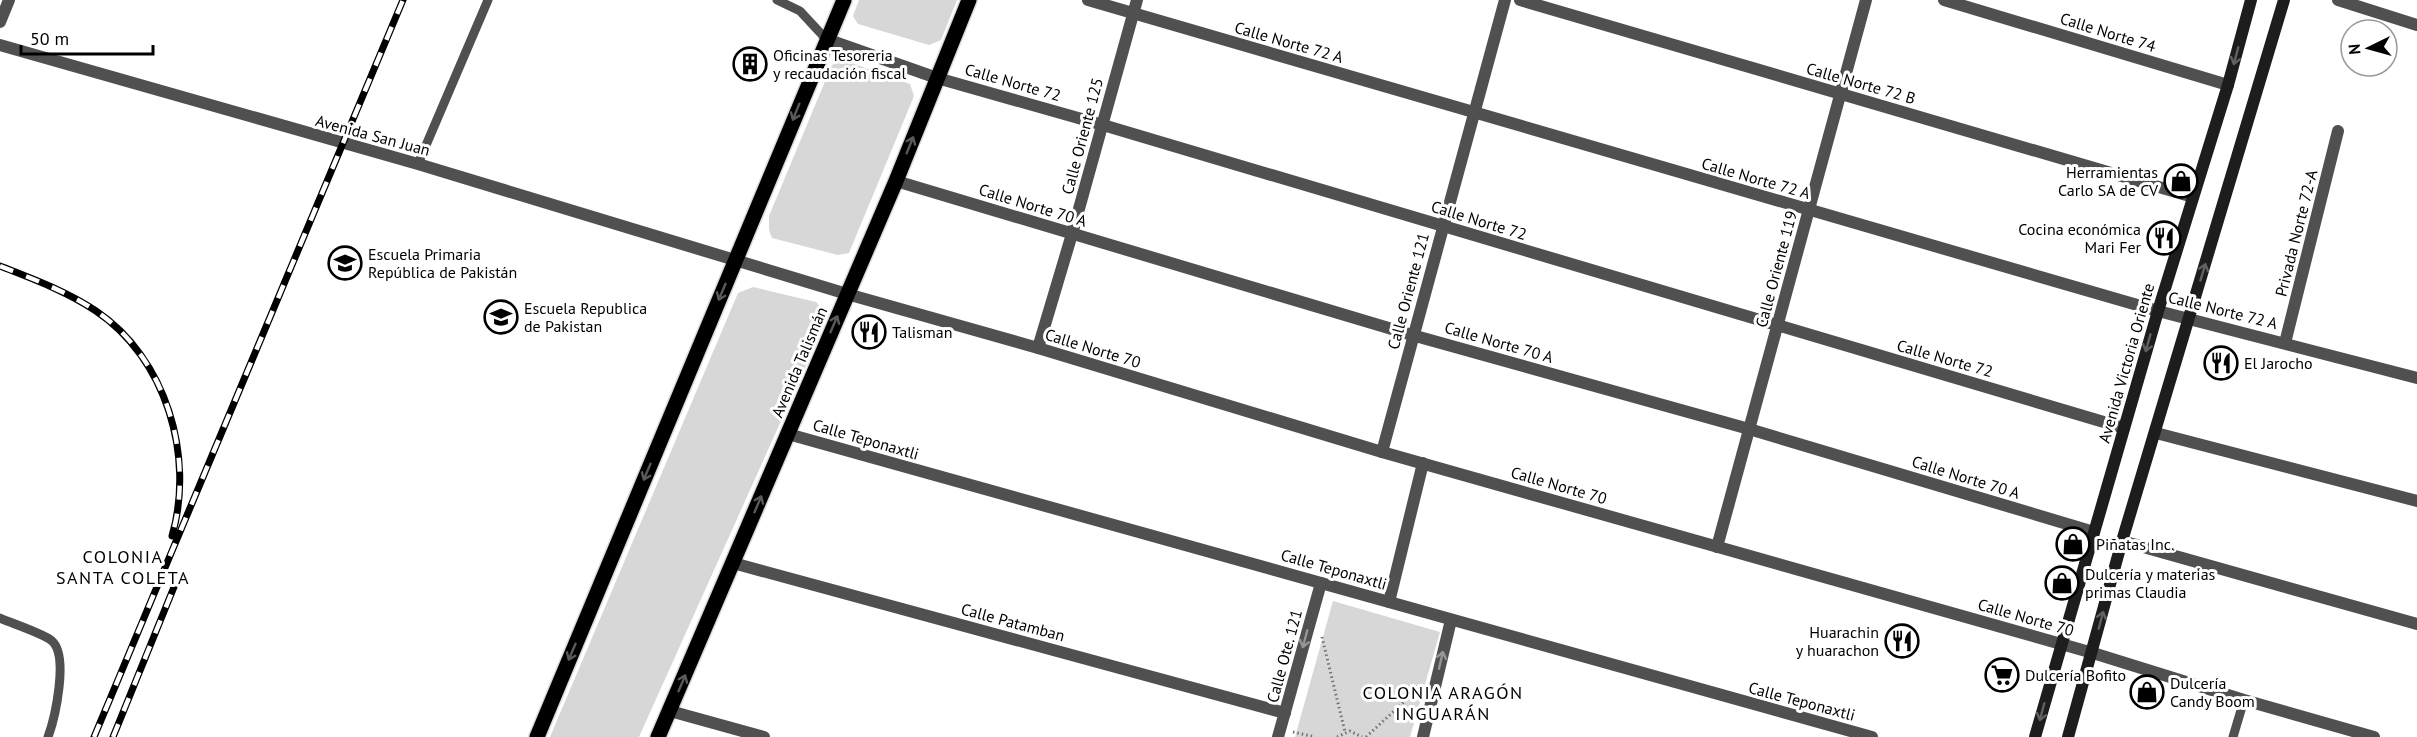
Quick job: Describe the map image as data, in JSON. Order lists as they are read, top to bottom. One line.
{"streets":{"main road":["Avenida Talismán"],"street":["Calle Norte 74","Calle Norte 72 A","Calle Norte 72","Calle Norte 72 B","Avenida San Juan","Calle Oriente 125","Calle Norte 70 A","Privada Norte 72-A","Calle Oriente 119","Calle Oriente 121","Calle Norte 70","Avenida Victoria Oriente","Calle Teponaxtli","Calle Patamban","Calle Ote. 121"]},"crossings":[["Calle Norte 74","Avenida Victoria Oriente"],["Calle Norte 72 A","Calle Oriente 125"],["Calle Norte 72 A","Privada Norte 72-A"],["Calle Norte 72 A","Calle Oriente 119"],["Calle Norte 72 A","Calle Oriente 121"],["Calle Norte 72 A","Avenida Victoria Oriente"],["Calle Norte 72","Calle Oriente 125"],["Calle Norte 72","Calle Oriente 119"],["Calle Norte 72","Calle Oriente 121"],["Calle Norte 72","Avenida Talismán"],["Calle Norte 72","Avenida Victoria Oriente"],["Calle Norte 72 B","Calle Oriente 119"],["Calle Norte 72 B","Avenida Victoria Oriente"],["Avenida San Juan","Calle Norte 70"],["Calle Oriente 125","Calle Norte 70 A"],["Calle Oriente 125","Calle Norte 70"],["Calle Norte 70 A","Calle Oriente 119"],["Calle Norte 70 A","Calle Oriente 121"],["Calle Norte 70 A","Avenida Talismán"],["Calle Norte 70 A","Avenida Victoria Oriente"],["Calle Oriente 119","Calle Norte 70"],["Calle Oriente 121","Calle Norte 70"],["Calle Norte 70","Avenida Talismán"],["Calle Norte 70","Avenida Victoria Oriente"],["Avenida Talismán","Calle Teponaxtli"],["Avenida Talismán","Calle Patamban"],["Calle Teponaxtli","Calle Ote. 121"],["Calle Patamban","Calle Ote. 121"]],"one_way":["Calle Ote. 121"],"districts":["COLONIA SANTA COLETA","COLONIA ARAGÓN INGUARÁN"],"places":{"building":["Oficinas Tesoreria y recaudación fiscal"],"shop":["Herramientas Carlo SA de CV","Piñatas Inc.","Dulcería y materias primas Claudia","Dulcería Candy Boom"],"restaurant":["Cocina económica Mari Fer","Talisman","El Jarocho","Huarachin y huarachon"],"school or university":["Escuela Primaria República de Pakistán","Escuela Republica de Pakistan"],"supermarket":["Dulcería Bofito"]},"scale_bar":"50 m","north":"left"}
